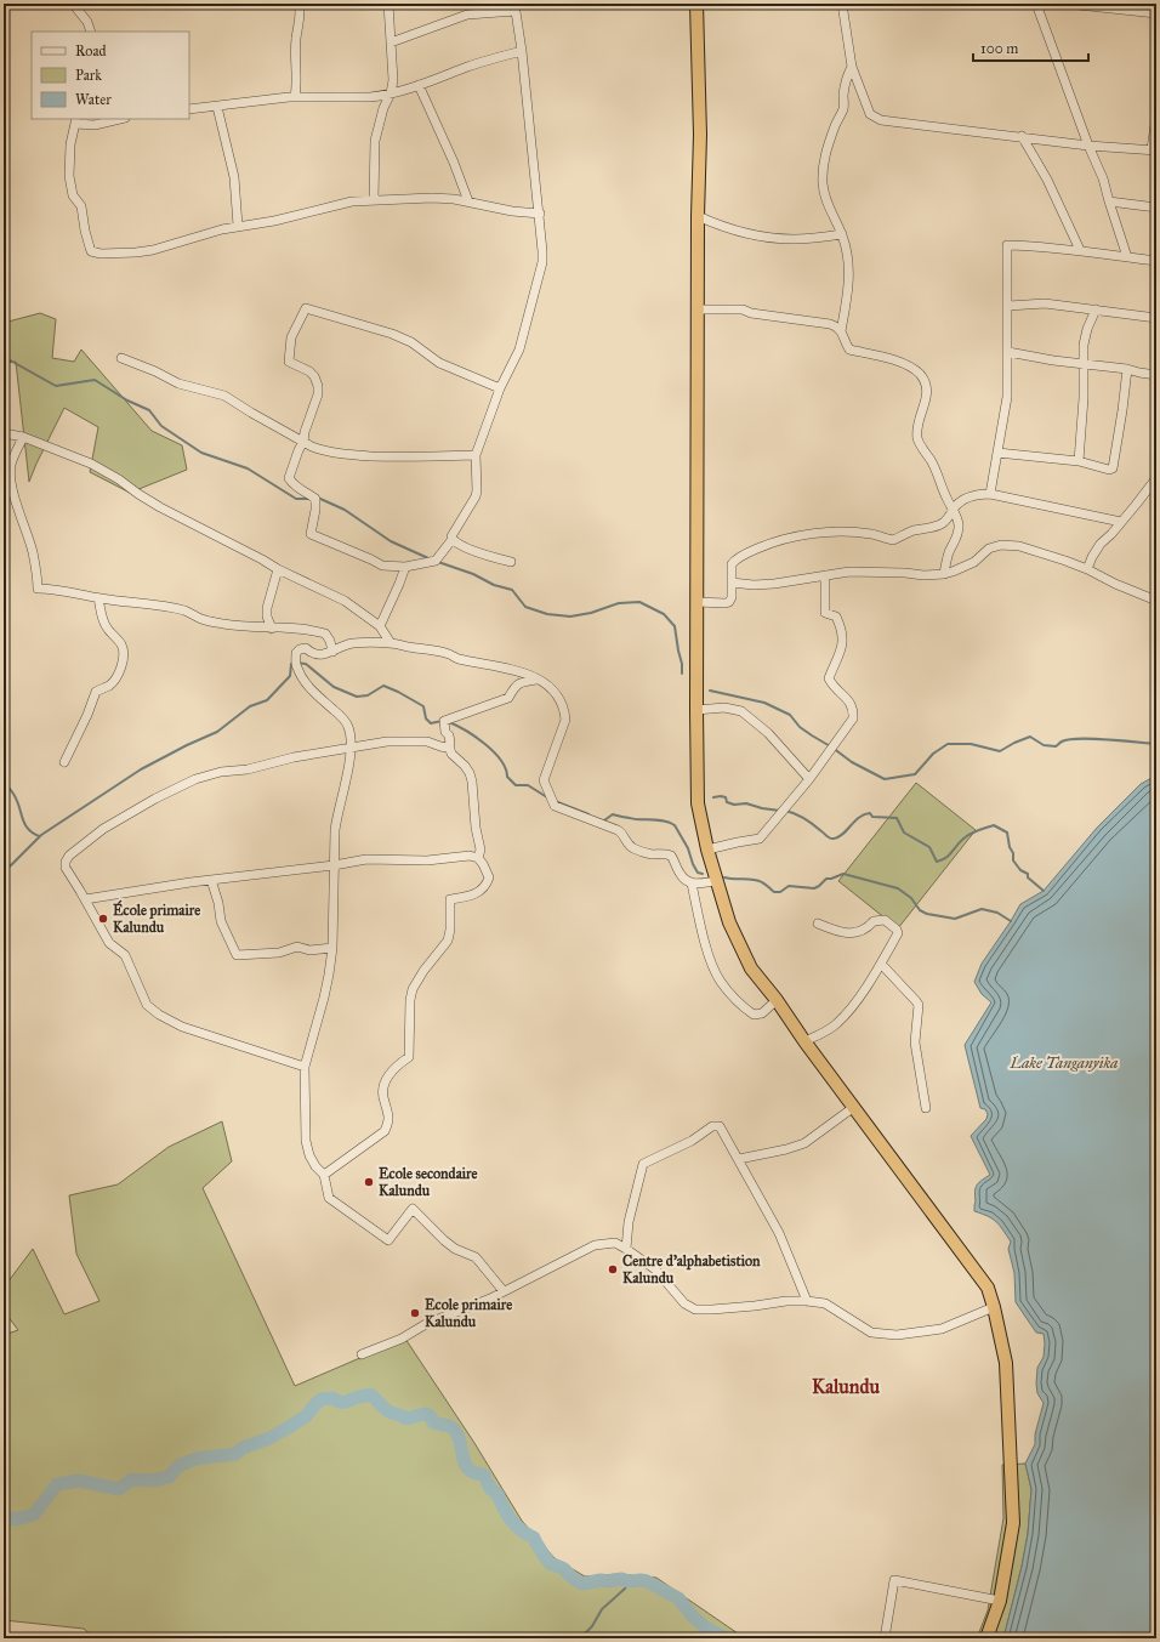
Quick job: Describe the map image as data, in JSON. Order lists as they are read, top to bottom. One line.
{"districts":["Kalundu"],"water":["Lake Tanganyika"],"places":["École primaire Kalundu","Ecole secondaire Kalundu","Centre d'alphabetistion Kalundu","Ecole primaire Kalundu"],"legend":["Road","Park","Water"],"scale_bar":"100 m"}
